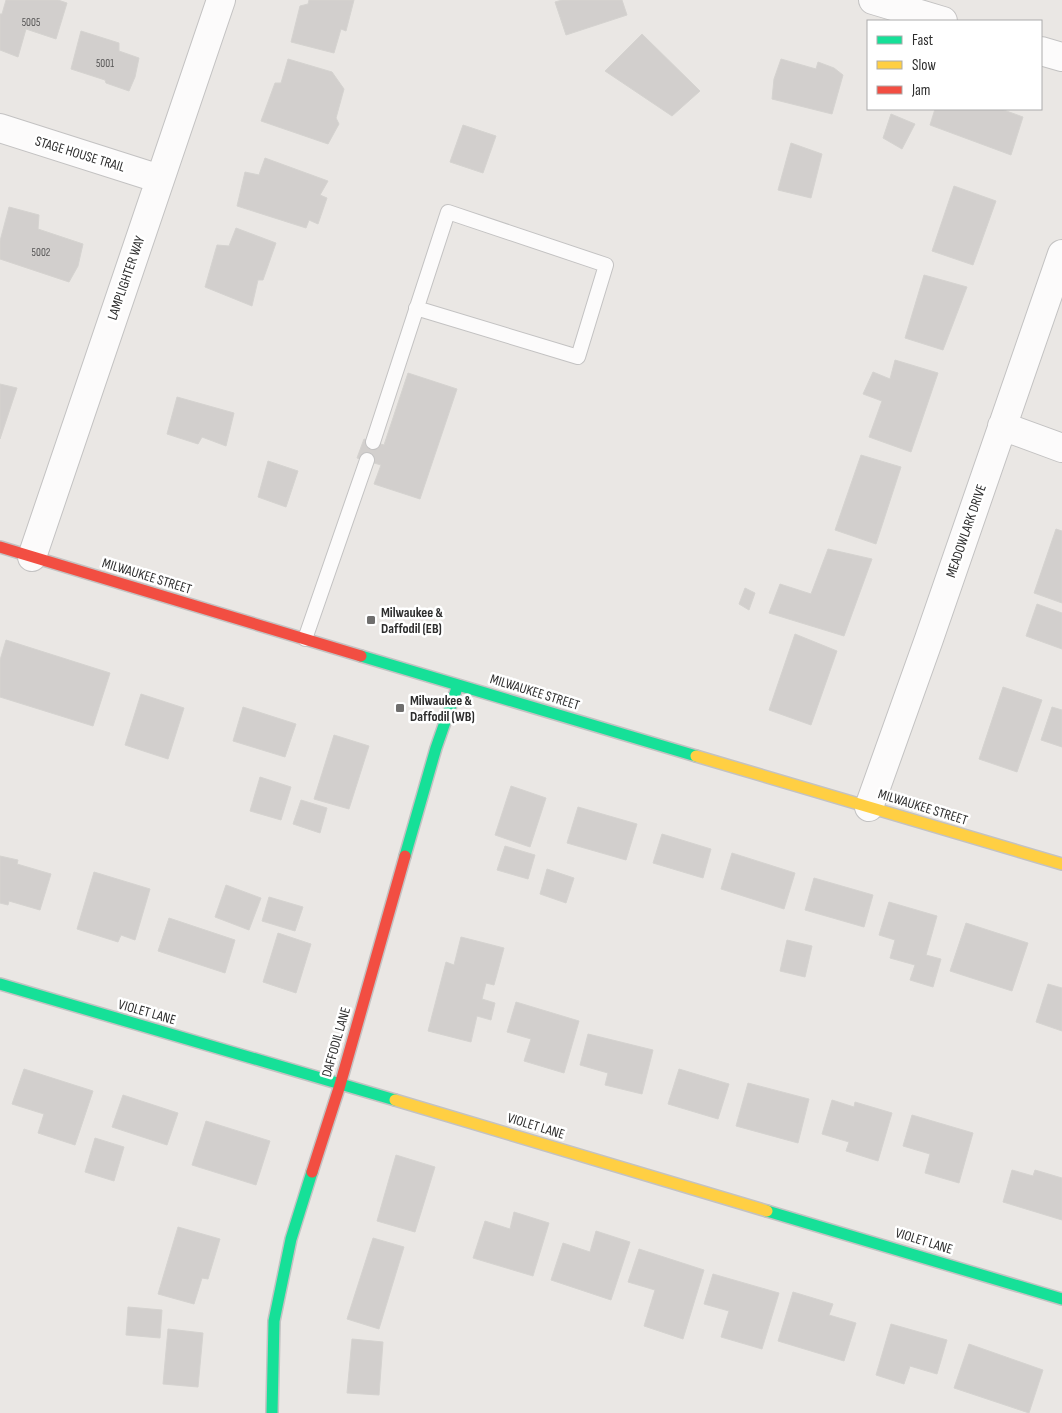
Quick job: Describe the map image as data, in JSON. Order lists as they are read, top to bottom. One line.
{"streets":{"street":["STAGE HOUSE TRAIL","LAMPLIGHTER WAY","MEADOWLARK DRIVE","MILWAUKEE STREET","VIOLET LANE","DAFFODIL LANE"]},"crossings":[["STAGE HOUSE TRAIL","LAMPLIGHTER WAY"],["LAMPLIGHTER WAY","MILWAUKEE STREET"],["MEADOWLARK DRIVE","MILWAUKEE STREET"],["MILWAUKEE STREET","DAFFODIL LANE"],["VIOLET LANE","DAFFODIL LANE"]],"places":{"transit":["Milwaukee & Daffodil (EB)","Milwaukee & Daffodil (WB)"]},"house_numbers":["5005","5001","5002"],"legend":["Fast","Slow","Jam"]}
